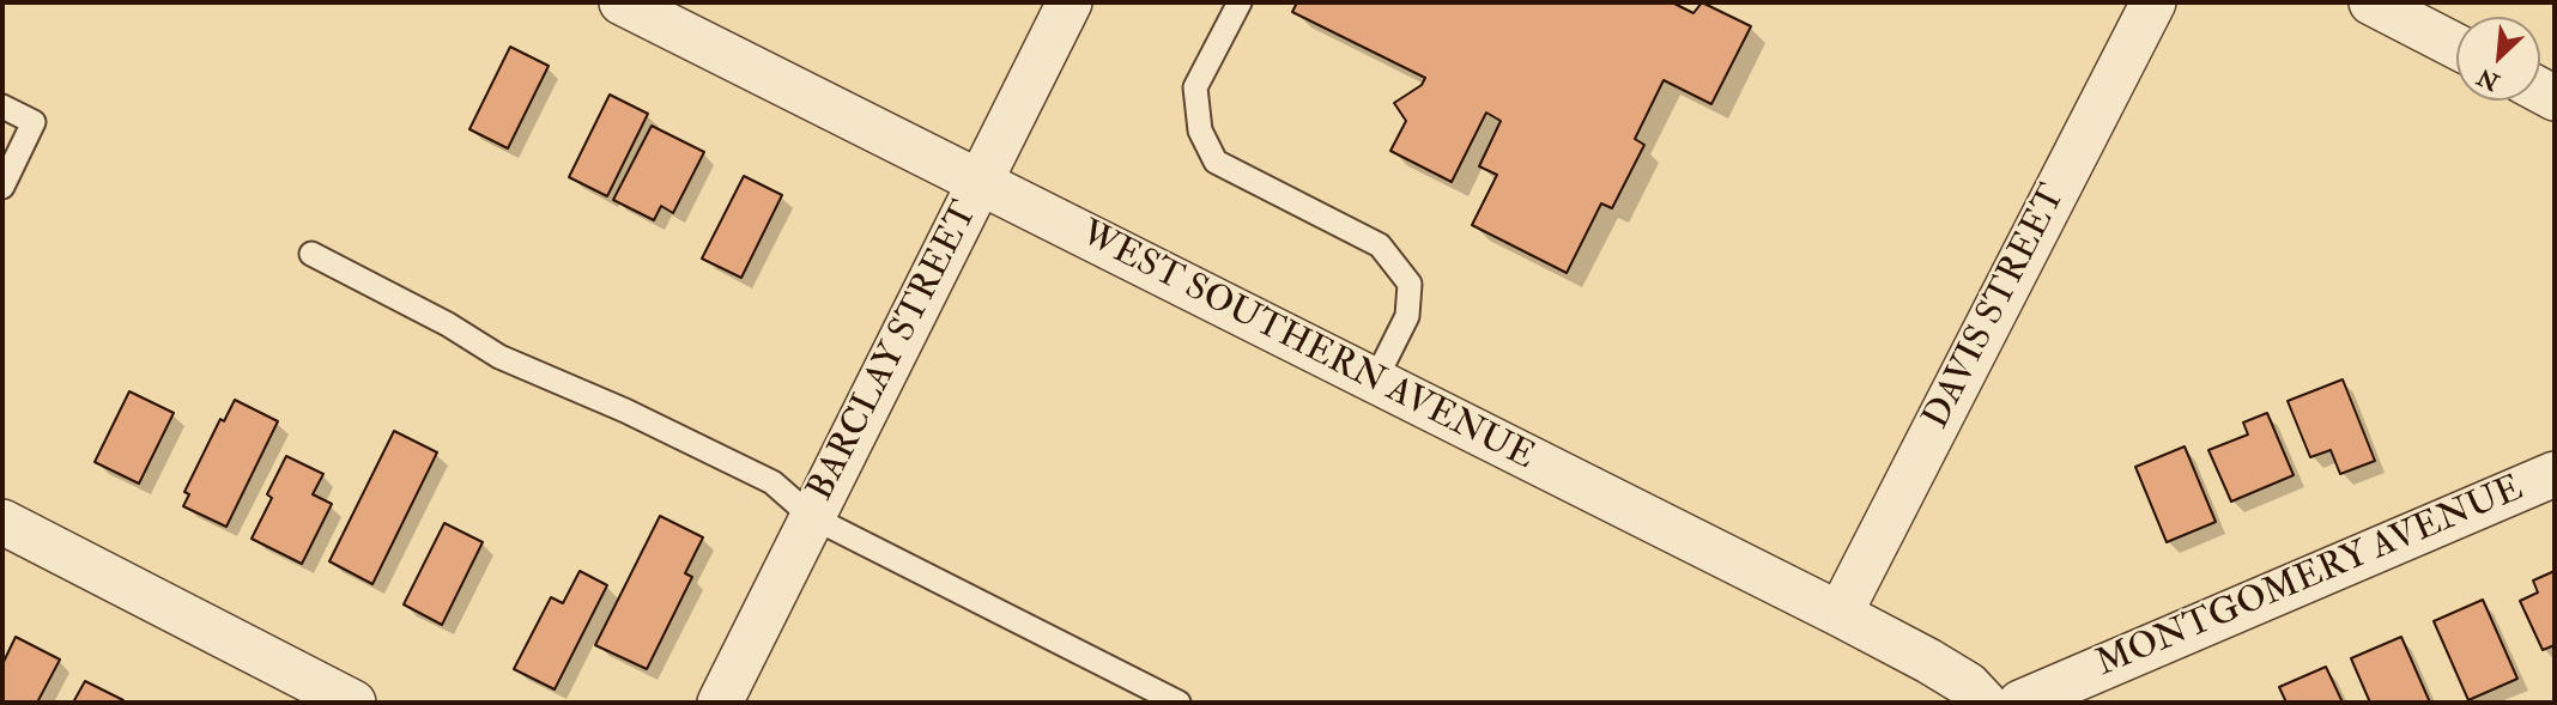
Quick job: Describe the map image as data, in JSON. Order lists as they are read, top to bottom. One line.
{"streets":{"street":["DAVIS STREET","WEST SOUTHERN AVENUE","BARCLAY STREET","MONTGOMERY AVENUE"]},"crossings":[["DAVIS STREET","WEST SOUTHERN AVENUE"],["WEST SOUTHERN AVENUE","BARCLAY STREET"]],"north":"bottom left"}
